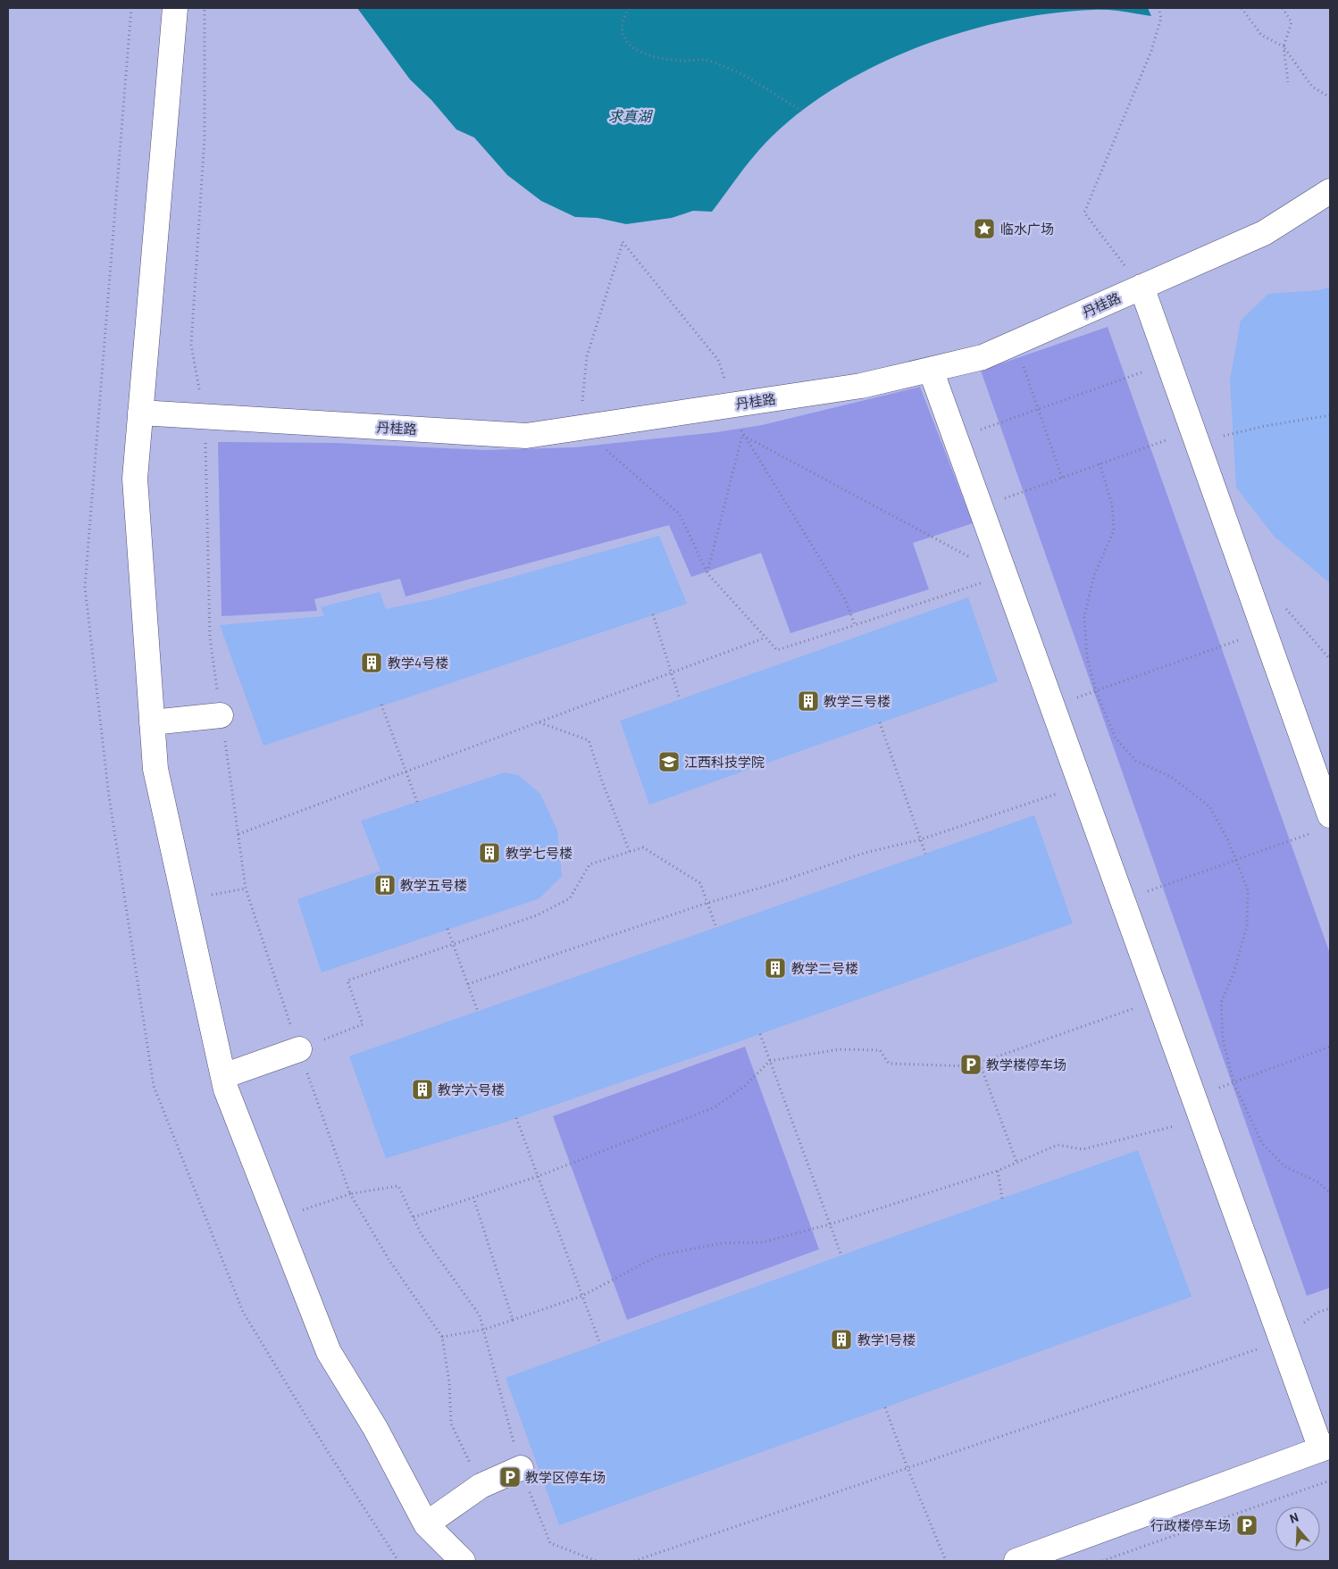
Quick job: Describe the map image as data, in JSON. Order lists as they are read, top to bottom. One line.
{"streets":{"street":["丹桂路"]},"water":["求真湖"],"places":{"place":["临水广场"],"building":["教学4号楼","教学三号楼","教学七号楼","教学五号楼","教学二号楼","教学六号楼","教学1号楼"],"school or university":["江西科技学院"],"parking":["教学楼停车场","教学区停车场","行政楼停车场"]},"north":"top"}
